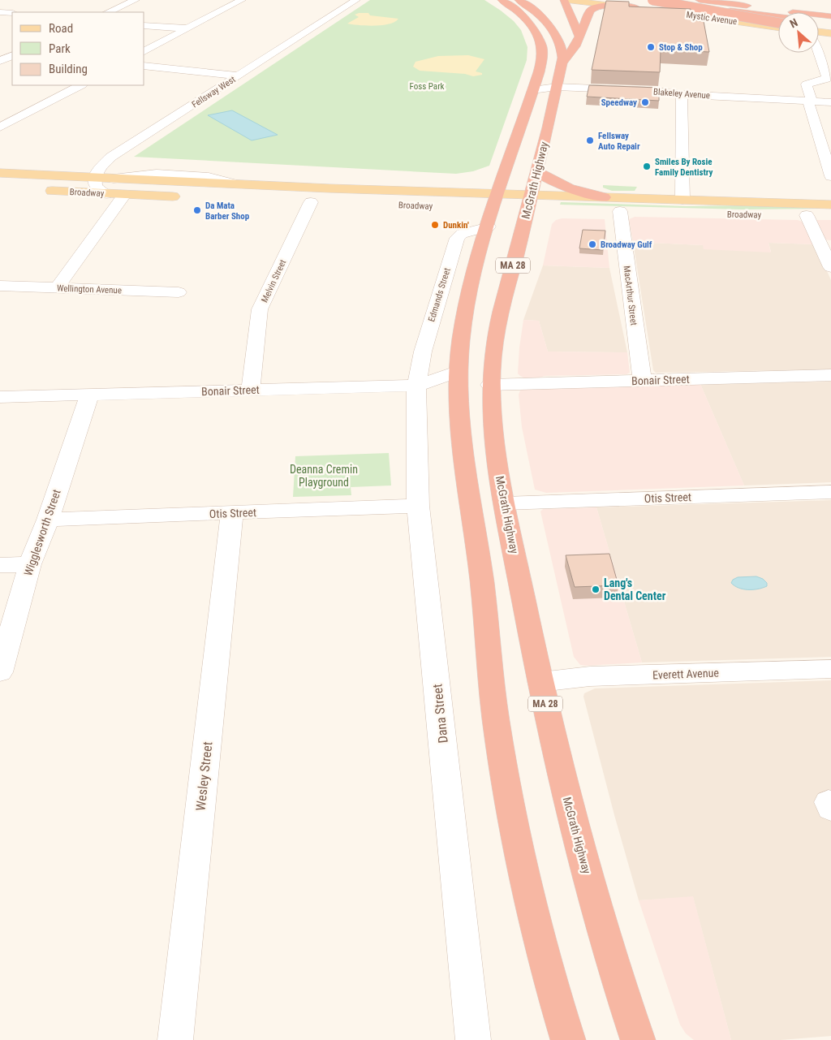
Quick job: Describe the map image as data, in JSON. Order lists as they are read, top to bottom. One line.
{"streets":{"highway":["McGrath Highway","MA 28"],"main road":["Mystic Avenue","Broadway"],"street":["Fellsway West","Blakeley Avenue","Melvin Street","Wellington Avenue","Edmands Street","MacArthur Street","Bonair Street","Otis Street","Wigglesworth Street","Everett Avenue","Dana Street","Wesley Street"]},"crossings":[["Fellsway West","Broadway"],["Blakeley Avenue","McGrath Highway"],["McGrath Highway","Broadway"],["McGrath Highway","Edmands Street"],["McGrath Highway","Bonair Street"],["McGrath Highway","Otis Street"],["McGrath Highway","Everett Avenue"],["Broadway","Edmands Street"],["Broadway","MacArthur Street"],["Melvin Street","Bonair Street"],["Edmands Street","Bonair Street"],["Edmands Street","Dana Street"],["MacArthur Street","Bonair Street"],["Bonair Street","Wigglesworth Street"],["Bonair Street","Dana Street"],["Otis Street","Wigglesworth Street"],["Otis Street","Dana Street"],["Otis Street","Wesley Street"]],"parks":["Foss Park","Deanna Cremin Playground"],"places":["Stop & Shop","Speedway","Fellsway Auto Repair","Smiles By Rosie Family Dentistry","Da Mata Barber Shop","Dunkin'","Broadway Gulf","Lang's Dental Center"],"legend":["Road","Park","Building"],"north":"top left"}
